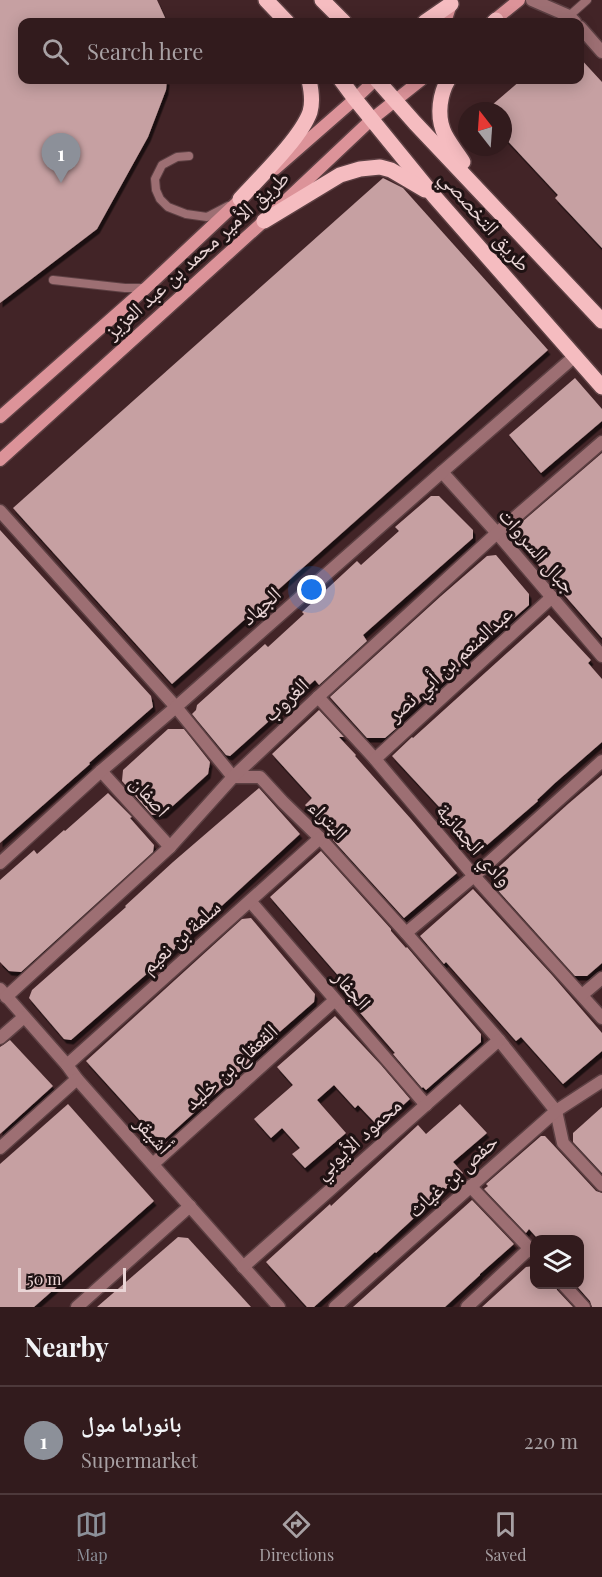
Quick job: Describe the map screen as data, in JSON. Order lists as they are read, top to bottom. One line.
{"streets":{"main road":["طريق التخصصي","طريق الأمير محمد بن عبد العزيز"],"street":["جبال السروات","الجهاد","عبدالمنعم بن أبي نصر","الغروب","اصفان","البتراء","وادي الجمانية","سلمة بن نعيم","الجفار","القعقاع بن خليد","أشيقر","محمود الأيوبي","حفص بن غياث"]},"crossings":[["طريق التخصصي","طريق الأمير محمد بن عبد العزيز"],["طريق التخصصي","الجهاد"],["جبال السروات","الجهاد"],["جبال السروات","عبدالمنعم بن أبي نصر"],["جبال السروات","الغروب"],["الجهاد","اصفان"],["عبدالمنعم بن أبي نصر","وادي الجمانية"],["الغروب","اصفان"],["الغروب","البتراء"],["الغروب","وادي الجمانية"],["الغروب","أشيقر"],["البتراء","سلمة بن نعيم"],["البتراء","محمود الأيوبي"],["البتراء","حفص بن غياث"],["سلمة بن نعيم","الجفار"],["سلمة بن نعيم","أشيقر"],["الجفار","القعقاع بن خليد"],["الجفار","محمود الأيوبي"],["القعقاع بن خليد","أشيقر"],["أشيقر","محمود الأيوبي"]],"scale_bar":"50 m","north":"top","page":{"search":"Search here","pins":"1","scale":"50 m","heading":"Nearby","list":[{"mark":"1","name":"بانوراما مول","note":"Supermarket","value":"220 m"}],"nav":["Map","Directions","Saved"]}}
